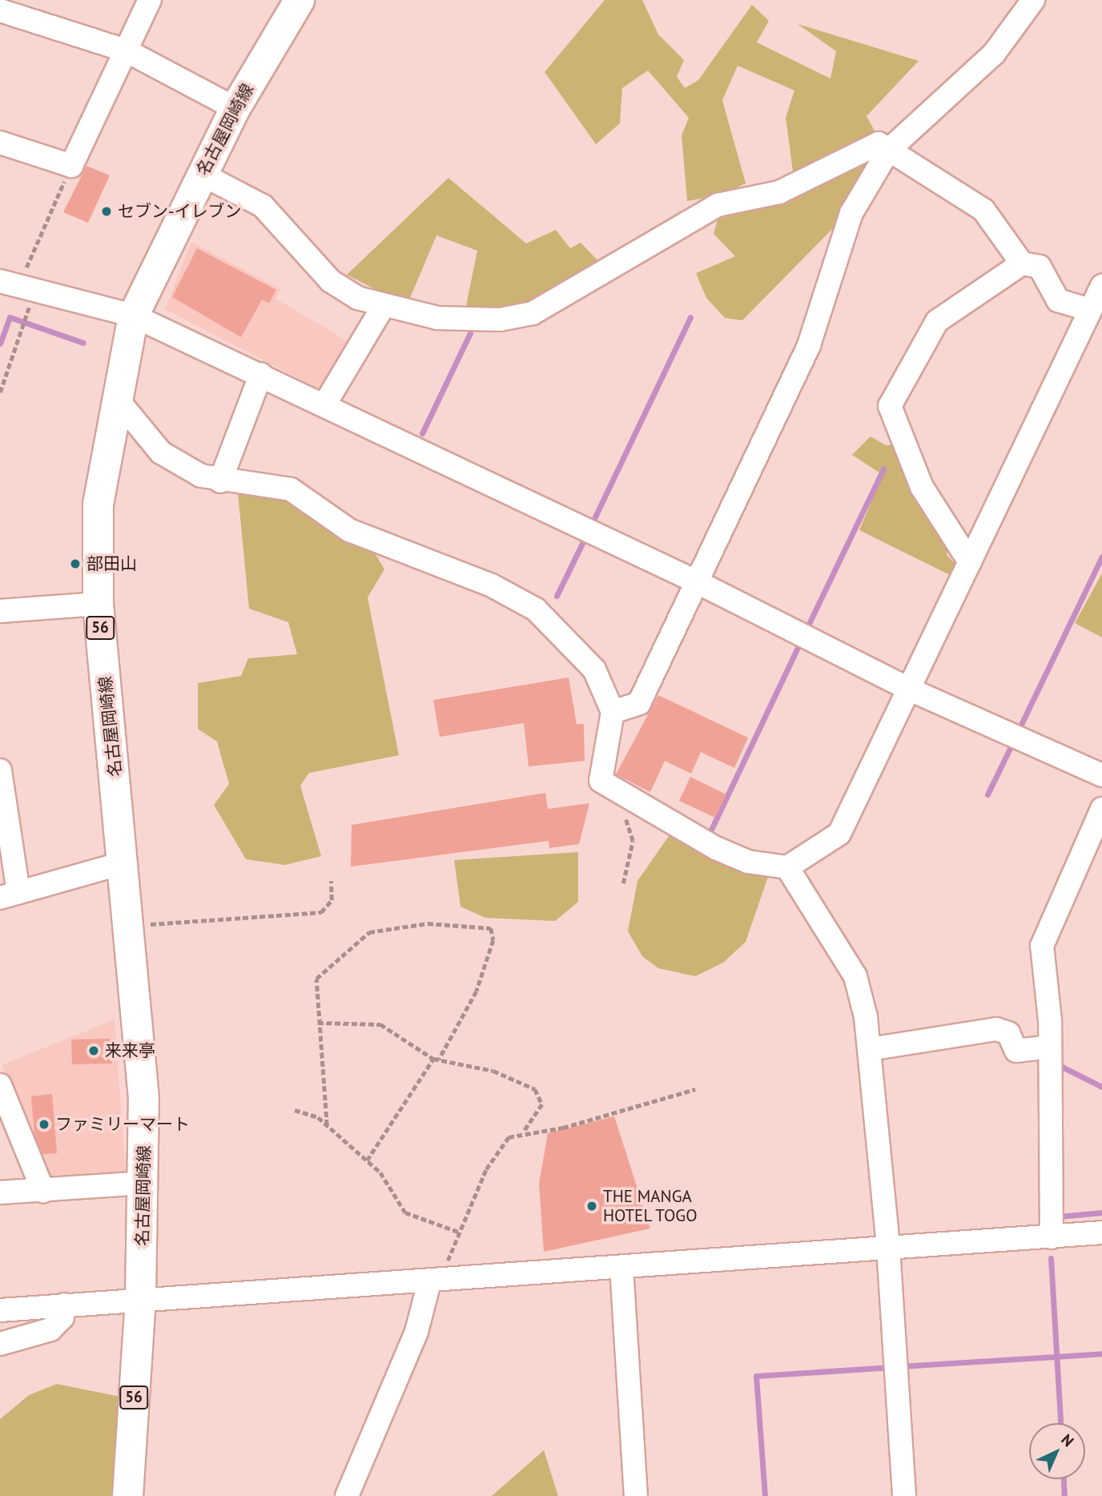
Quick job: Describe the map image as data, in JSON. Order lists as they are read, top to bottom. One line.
{"streets":{"main road":["名古屋岡崎線","56"]},"places":["セブン-イレブン","部田山","来来亭","ファミリーマート","THE MANGA HOTEL TOGO"],"north":"top right"}
